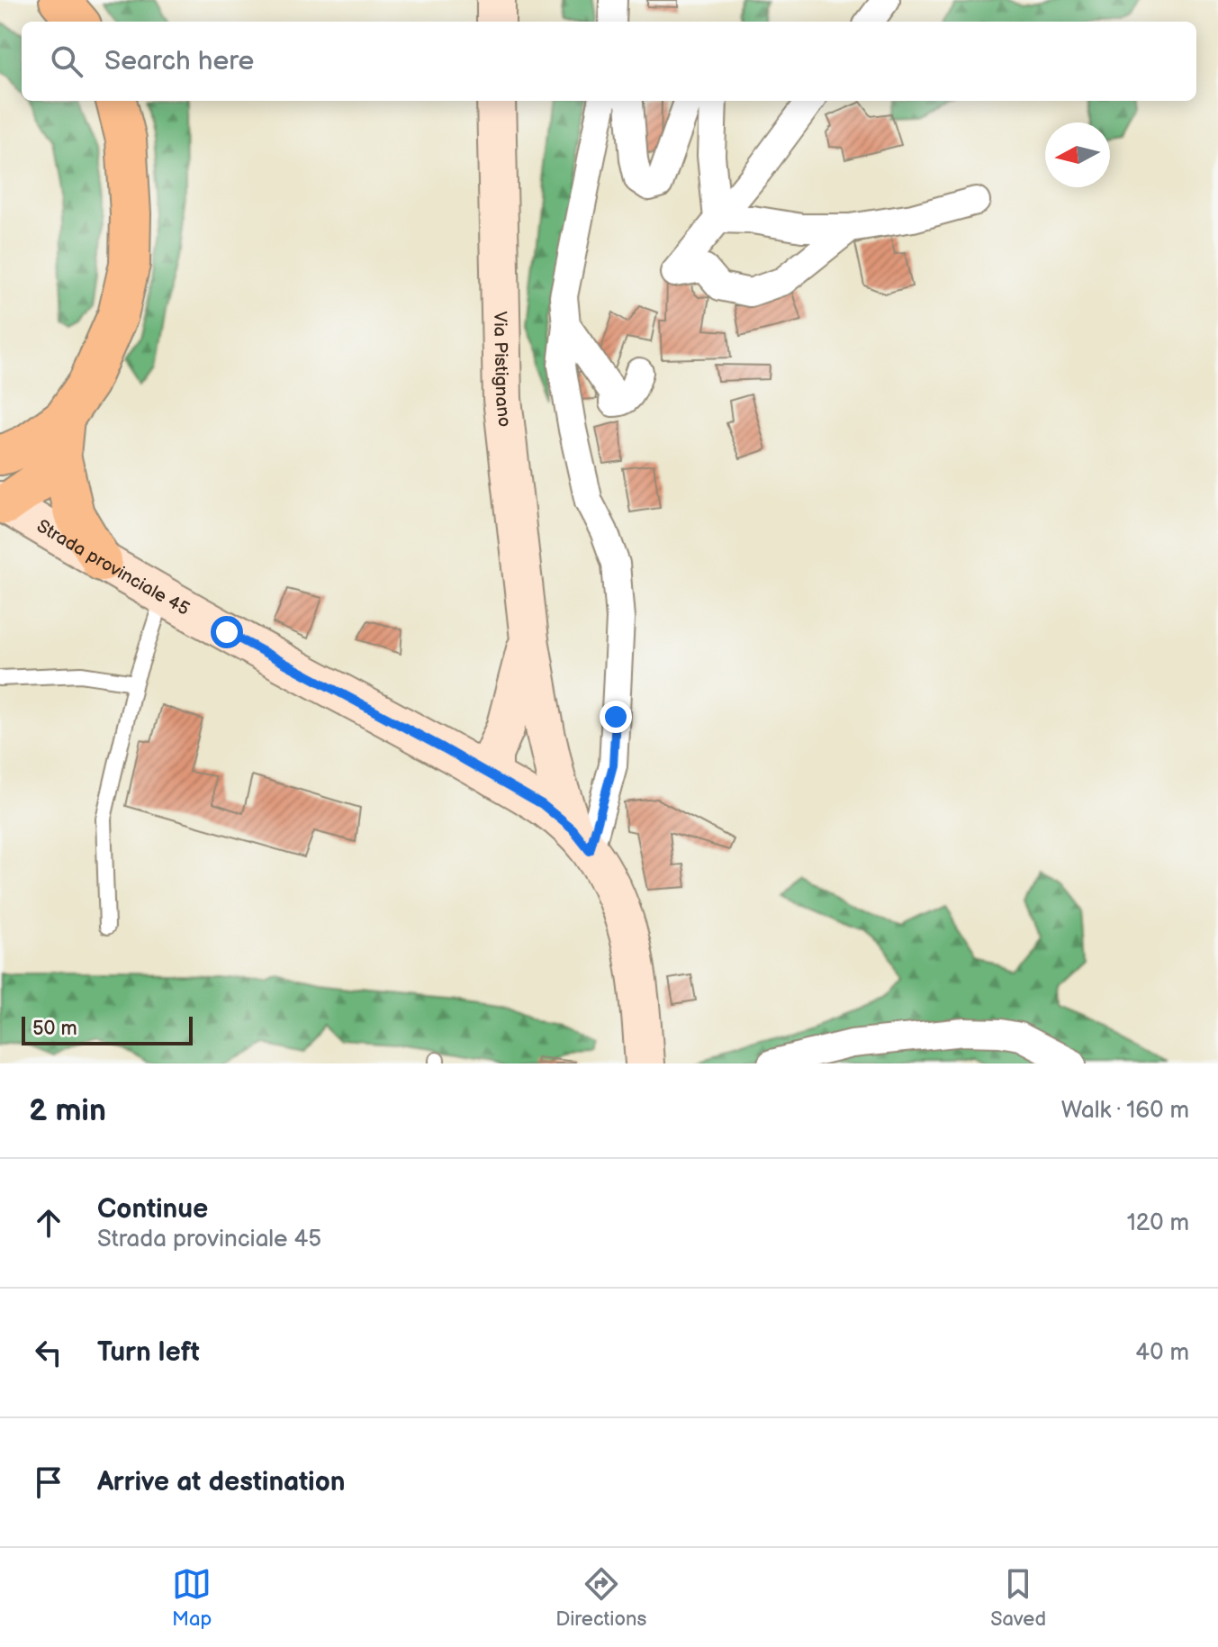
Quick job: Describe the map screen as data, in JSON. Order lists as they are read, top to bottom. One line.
{"streets":{"street":["Via Pistignano","Strada provinciale 45"]},"crossings":[["Via Pistignano","Strada provinciale 45"]],"scale_bar":"50 m","north":"left","page":{"search":"Search here","scale":"50 m","heading":["2 min","Walk · 160 m"],"list":[["Continue","Strada provinciale 45","120 m"],["Turn left","40 m"],"Arrive at destination"],"nav":["Map","Directions","Saved"]}}
